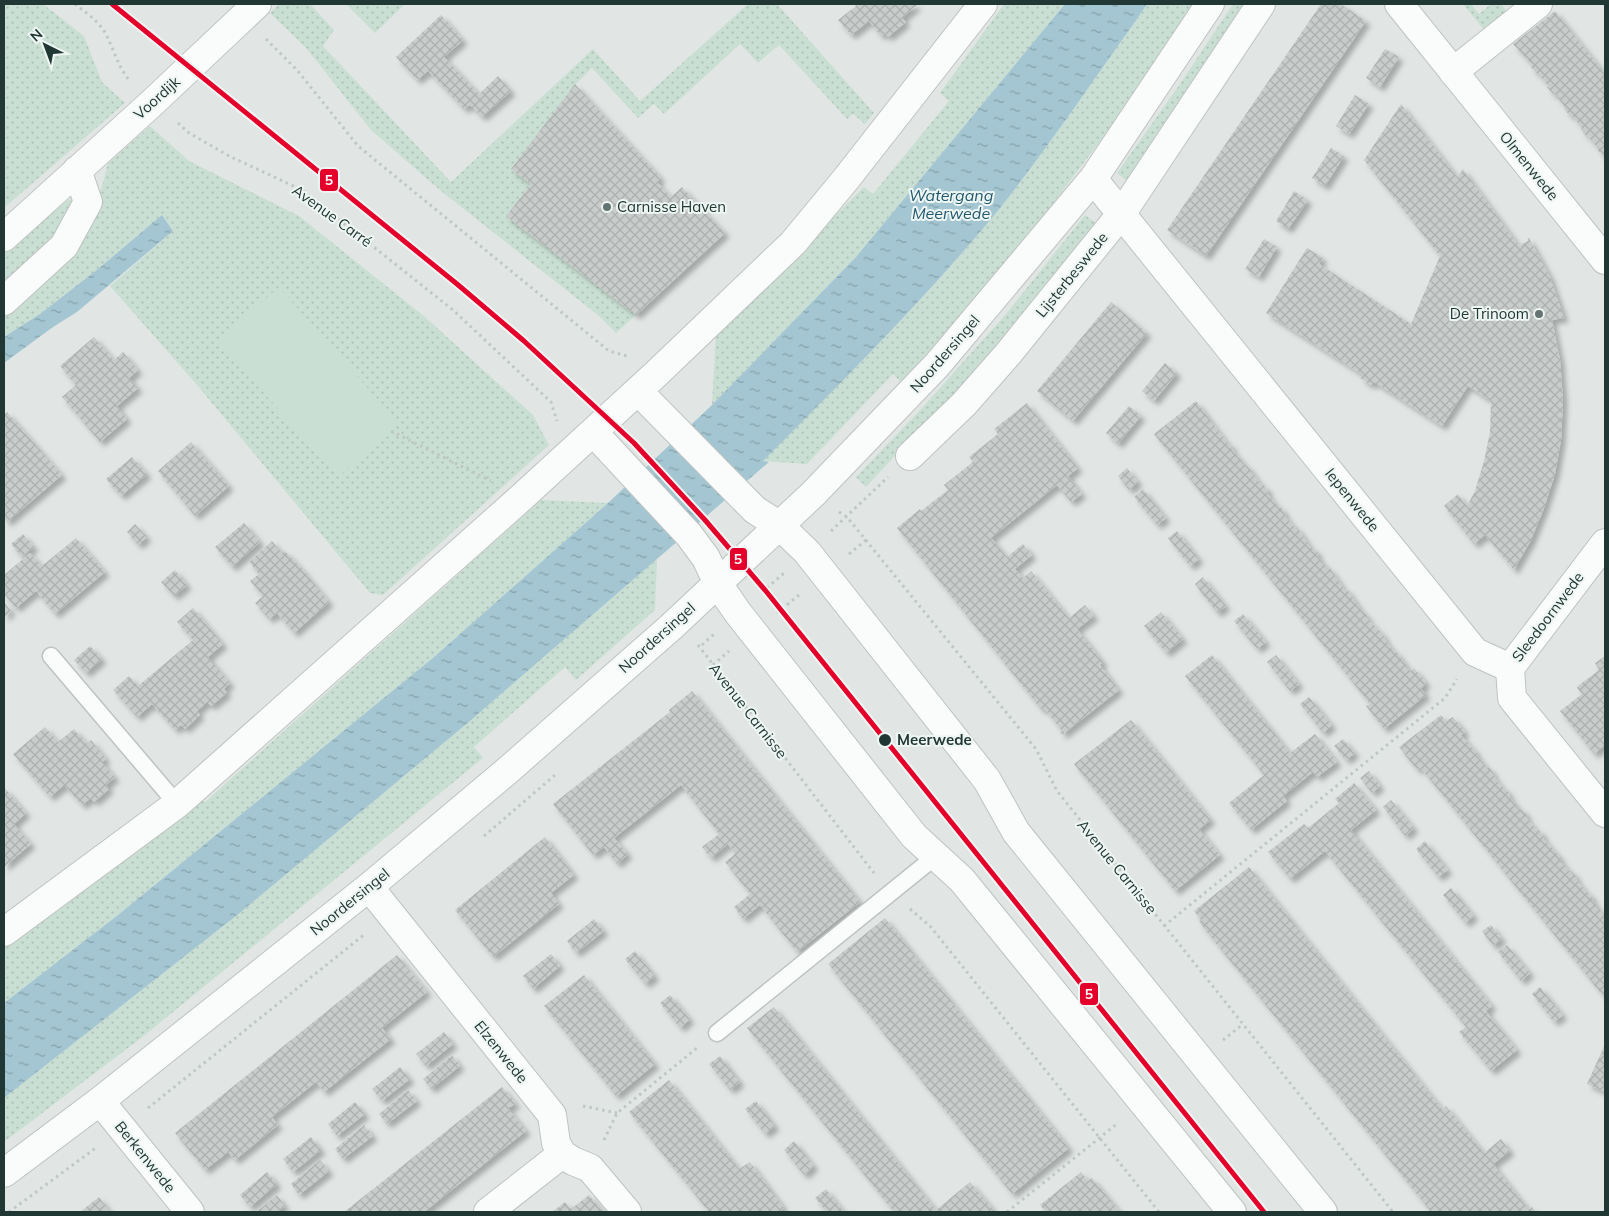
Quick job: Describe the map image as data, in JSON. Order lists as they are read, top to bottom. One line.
{"streets":{"street":["Voordijk","Olmenwede","Lijsterbeswede","Noordersingel","Iepenwede","Sleedoornwede","Elzenwede","Berkenwede"],"path":["Avenue Carré","Avenue Carnisse"]},"crossings":[["Voordijk","Avenue Carré"],["Lijsterbeswede","Iepenwede"],["Noordersingel","Iepenwede"],["Noordersingel","Avenue Carnisse"],["Noordersingel","Elzenwede"],["Noordersingel","Berkenwede"],["Iepenwede","Sleedoornwede"]],"water":["Watergang Meerwede"],"places":["Carnisse Haven","De Trinoom","Meerwede"],"lines":["transit line 5"],"north":"top left"}
